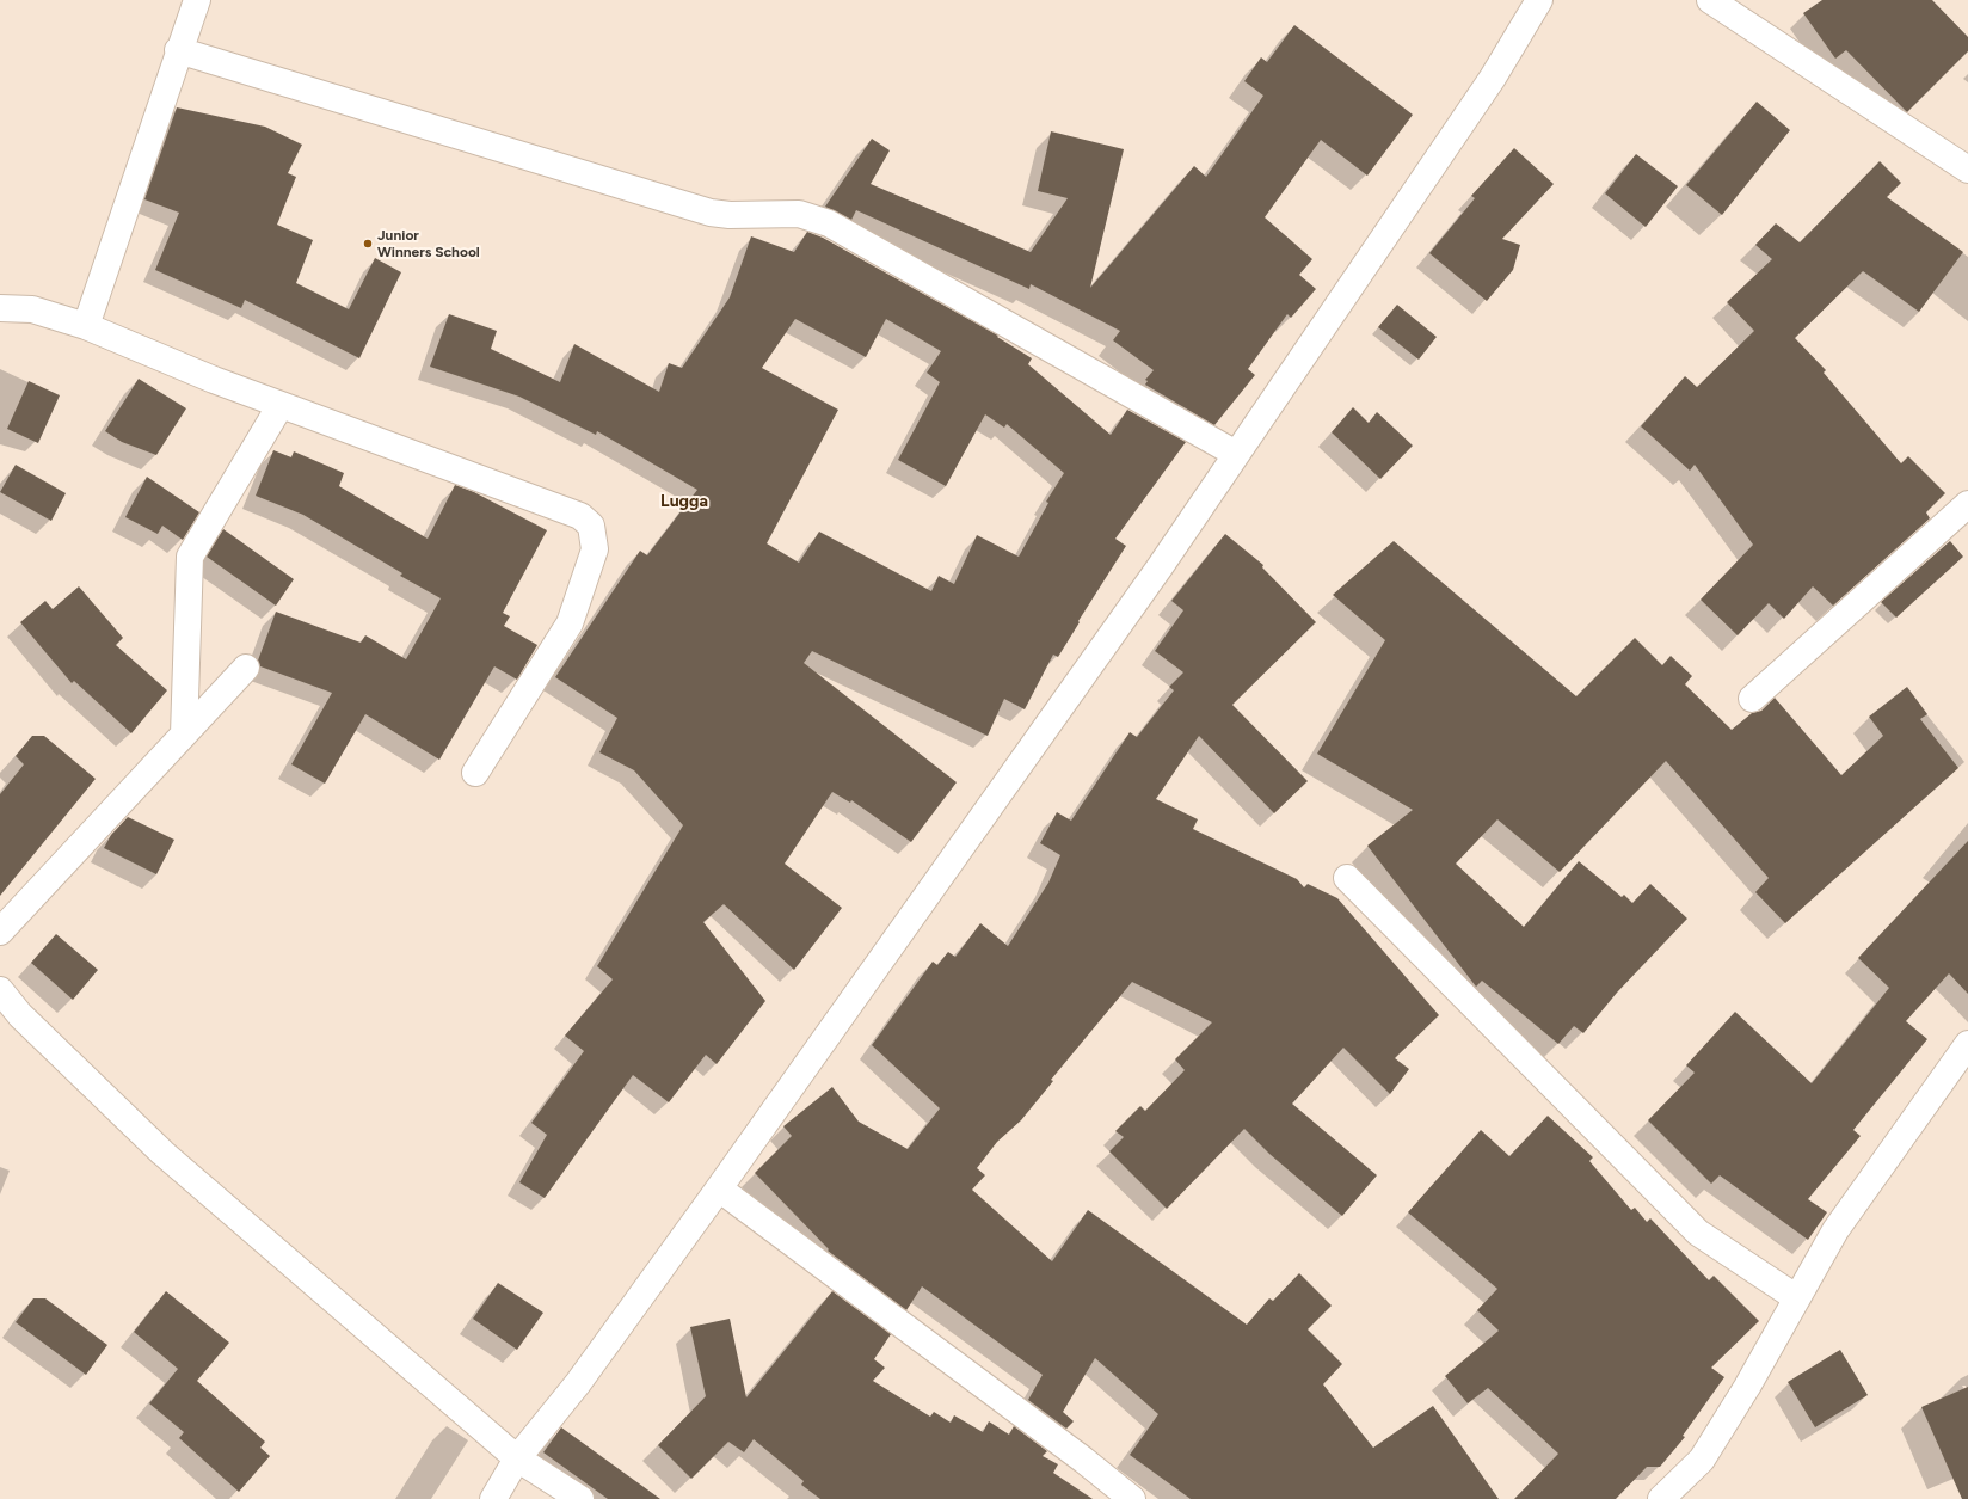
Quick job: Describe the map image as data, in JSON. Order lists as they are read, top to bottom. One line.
{"districts":["Lugga"],"places":["Junior Winners School"]}
